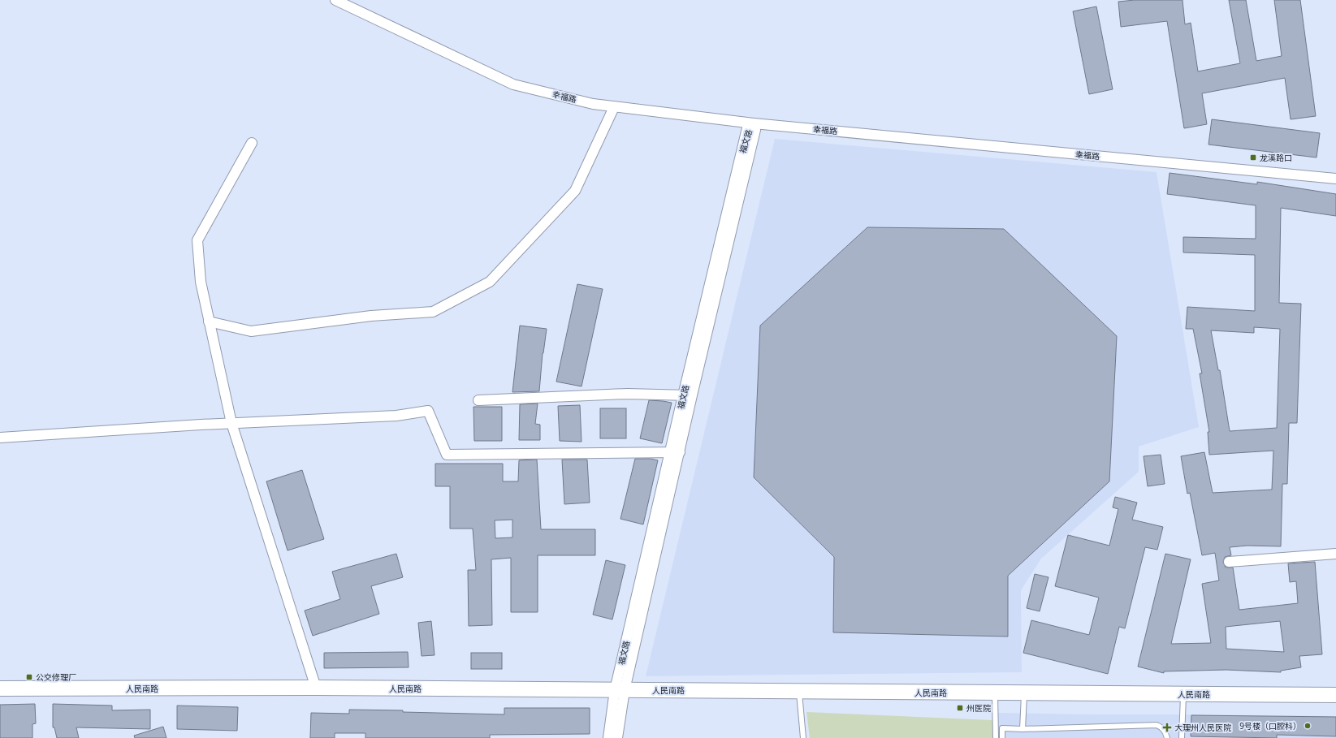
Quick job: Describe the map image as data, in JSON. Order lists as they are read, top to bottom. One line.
{"streets":{"main road":["人民南路"],"street":["幸福路","福文路"]},"crossings":[["幸福路","福文路"],["福文路","人民南路"]],"places":{"transit":["龙溪路口","公交修理厂","州医院"],"other":["9号楼（口腔科）"],"health":["大理州人民医院"]}}
